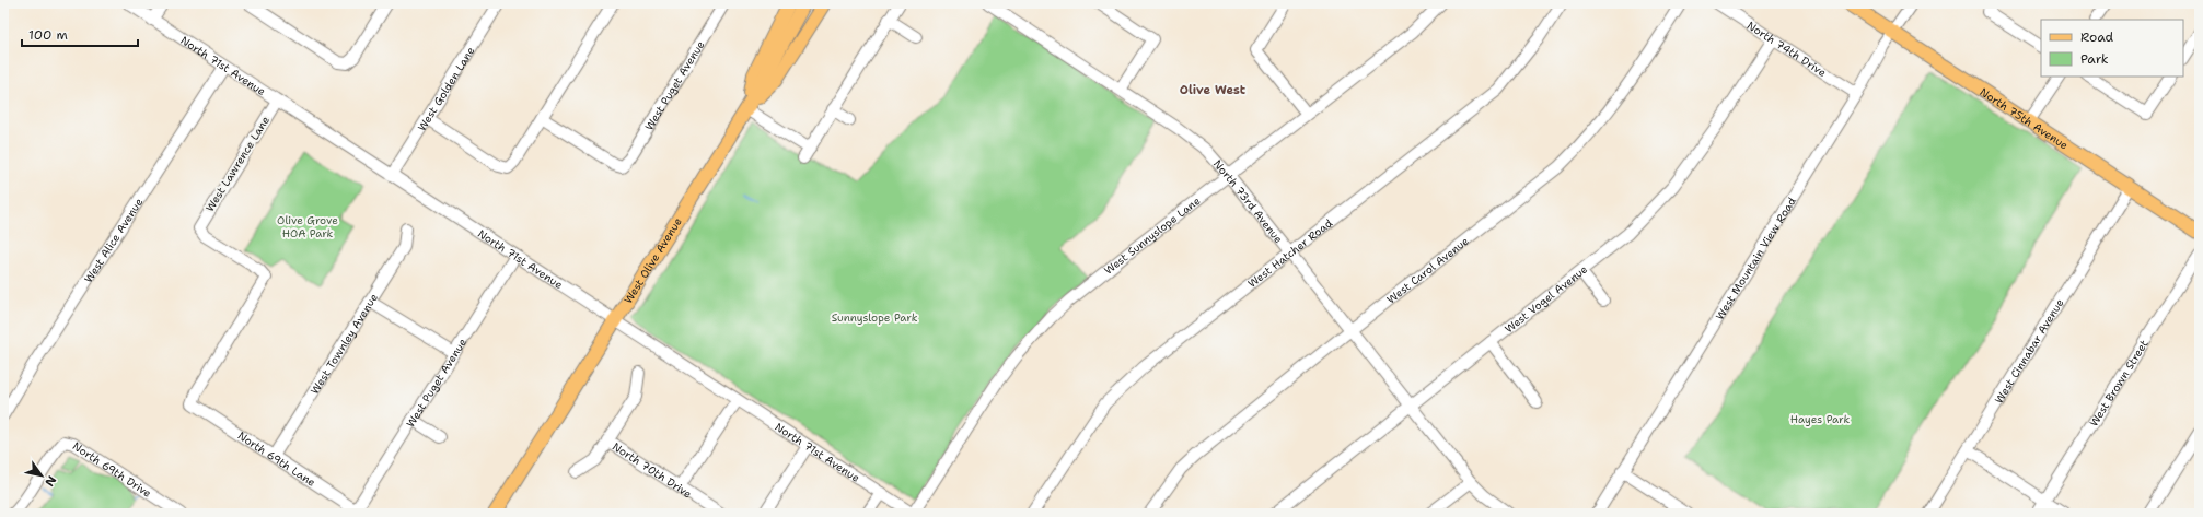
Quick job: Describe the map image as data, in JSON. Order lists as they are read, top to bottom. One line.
{"streets":{"main road":["North 75th Avenue","West Olive Avenue"],"street":["North 74th Drive","North 71st Avenue","West Puget Avenue","West Golden Lane","West Lawrence Lane","North 73rd Avenue","West Sunnyslope Lane","West Alice Avenue","West Hatcher Road","West Mountain View Road","West Carol Avenue","West Vogel Avenue","West Townley Avenue","West Cinnabar Avenue","West Brown Street","North 69th Lane","North 69th Drive","North 70th Drive"]},"crossings":[["North 74th Drive","West Mountain View Road"],["North 74th Drive","West Vogel Avenue"],["North 71st Avenue","West Puget Avenue"],["North 71st Avenue","West Golden Lane"],["North 71st Avenue","West Lawrence Lane"],["North 71st Avenue","West Sunnyslope Lane"],["North 71st Avenue","West Alice Avenue"],["North 71st Avenue","West Olive Avenue"],["West Puget Avenue","North 69th Lane"],["North 75th Avenue","West Mountain View Road"],["North 75th Avenue","West Cinnabar Avenue"],["West Lawrence Lane","North 69th Lane"],["North 73rd Avenue","West Sunnyslope Lane"],["North 73rd Avenue","West Hatcher Road"],["North 73rd Avenue","West Carol Avenue"],["North 73rd Avenue","West Vogel Avenue"],["West Townley Avenue","North 69th Lane"]],"districts":["Olive West"],"parks":["Olive Grove HOA Park","Sunnyslope Park","Hayes Park"],"legend":["Road","Park"],"scale_bar":"100 m","north":"bottom right"}
